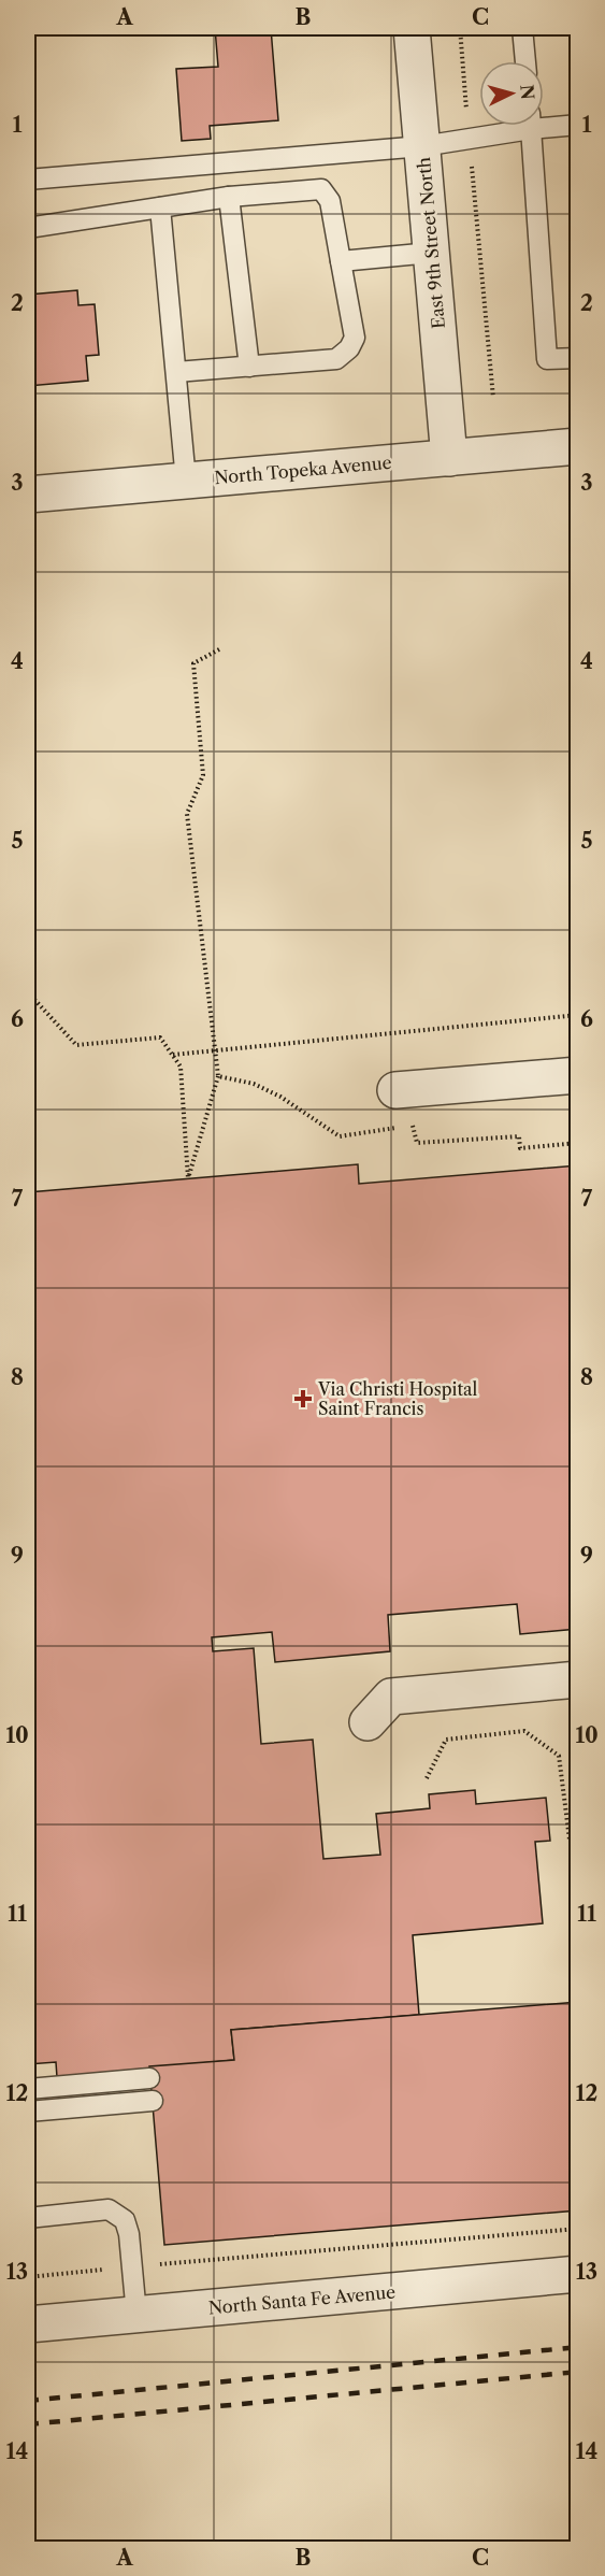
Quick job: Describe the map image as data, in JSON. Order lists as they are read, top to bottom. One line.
{"streets":{"street":["East 9th Street North","North Topeka Avenue","North Santa Fe Avenue"]},"crossings":[["East 9th Street North","North Topeka Avenue"]],"places":{"health":["Via Christi Hospital Saint Francis"]},"north":"right","grid":{"columns":["A","B","C"],"rows":["1","2","3","4","5","6","7","8","9","10","11","12","13","14"]}}
